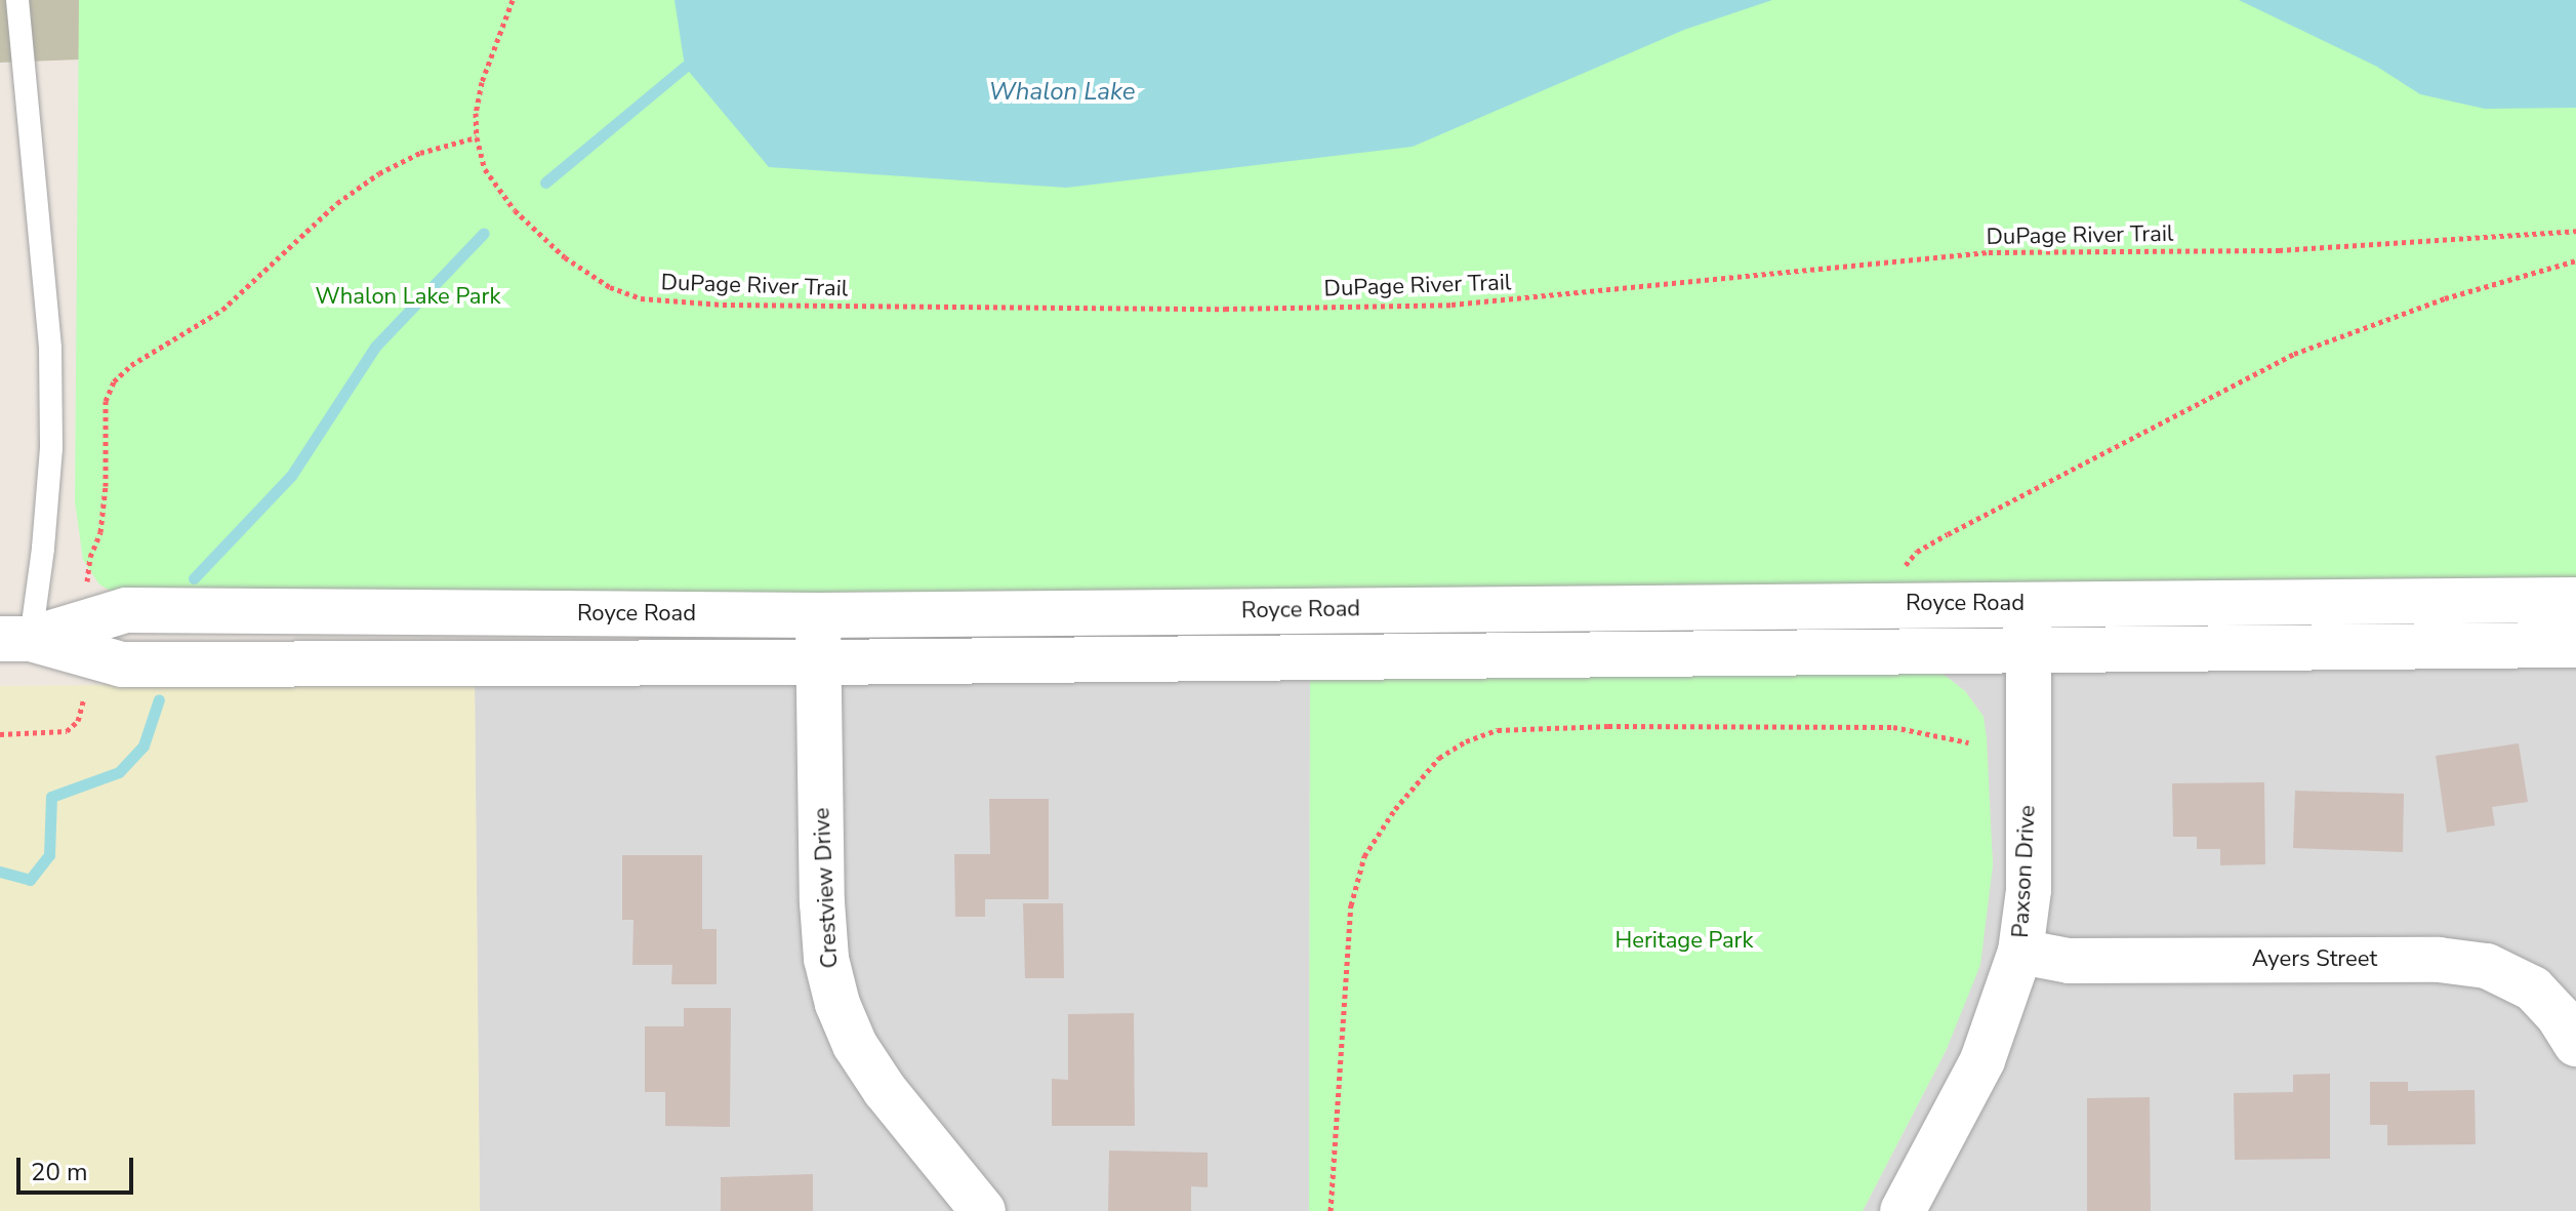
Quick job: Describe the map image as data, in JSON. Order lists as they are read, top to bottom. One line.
{"streets":{"street":["Royce Road","Paxson Drive","Crestview Drive","Ayers Street"],"path":["DuPage River Trail"]},"crossings":[["Royce Road","Paxson Drive"],["Royce Road","Crestview Drive"],["Paxson Drive","Ayers Street"]],"water":["Whalon Lake"],"parks":["Whalon Lake Park","Heritage Park"],"scale_bar":"20 m"}
